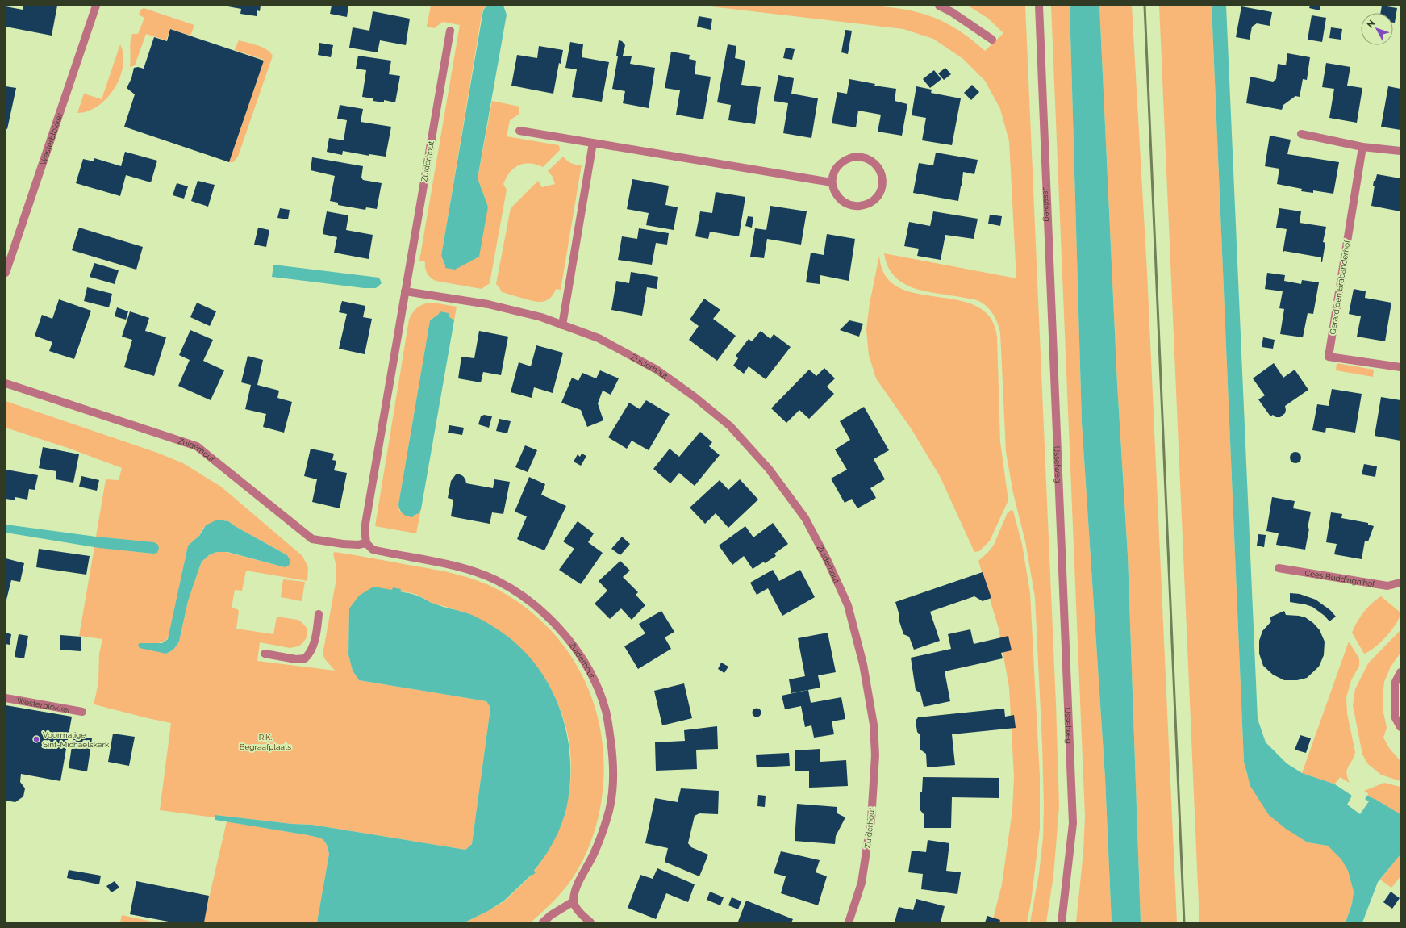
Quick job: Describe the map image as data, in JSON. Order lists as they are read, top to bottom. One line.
{"streets":{"street":["Westerblokker","Zuiderhout","IJsselweg","Gerard den Brabanderhof","Cees Buddingh'hof"]},"parks":["R.K. Begraafplaats"],"places":["Voormalige Sint-Michaëlskerk"],"north":"top left"}
